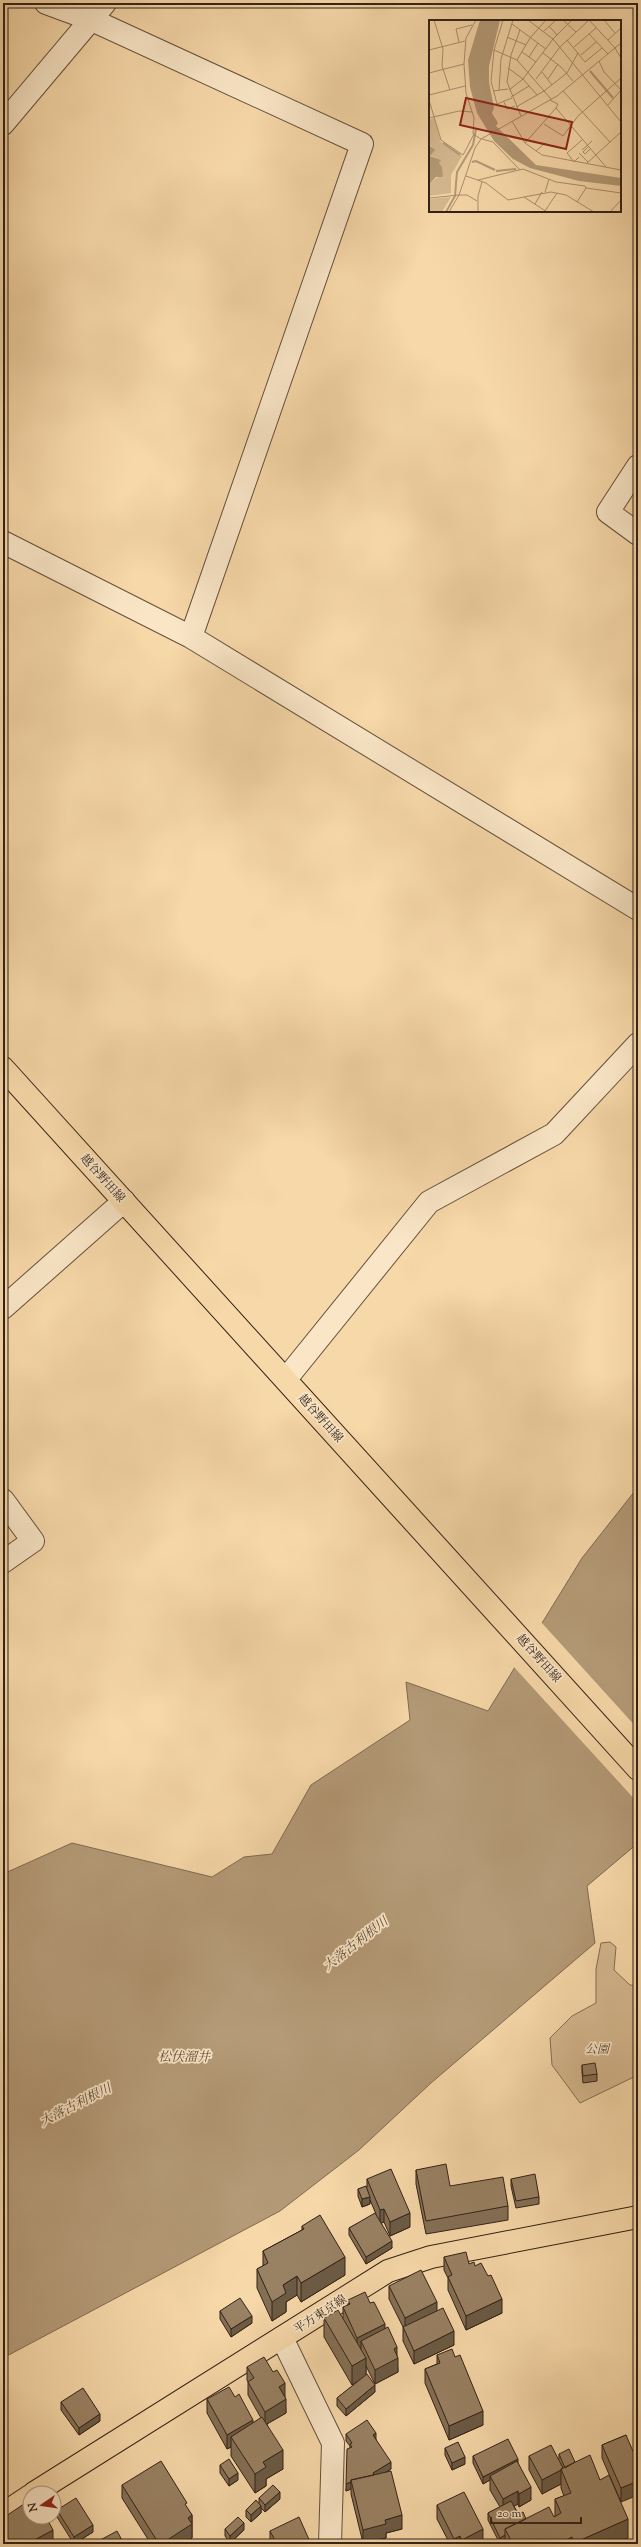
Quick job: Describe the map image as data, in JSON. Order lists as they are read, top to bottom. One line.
{"streets":{"main road":["越谷野田線","平方東京線"]},"water":["大落古利根川","松伏溜井"],"parks":["公園"],"scale_bar":"20 m","north":"left"}
